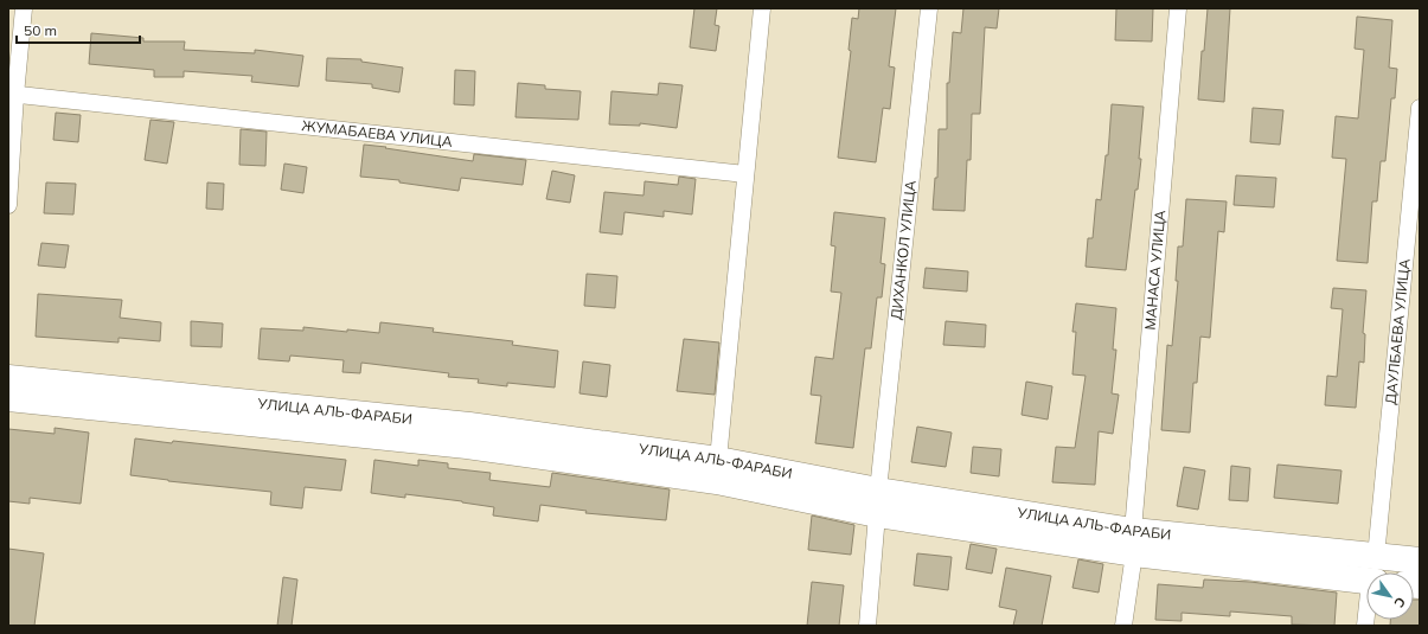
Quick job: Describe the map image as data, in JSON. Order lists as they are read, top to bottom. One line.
{"streets":{"main road":["УЛИЦА АЛЬ-ФАРАБИ"],"street":["ЖУМАБАЕВА УЛИЦА","ДИХАНКОЛ УЛИЦА","МАНАСА УЛИЦА","ДАУЛБАЕВА УЛИЦА"]},"crossings":[["ДИХАНКОЛ УЛИЦА","УЛИЦА АЛЬ-ФАРАБИ"],["МАНАСА УЛИЦА","УЛИЦА АЛЬ-ФАРАБИ"]],"scale_bar":"50 m","north":"bottom right"}
